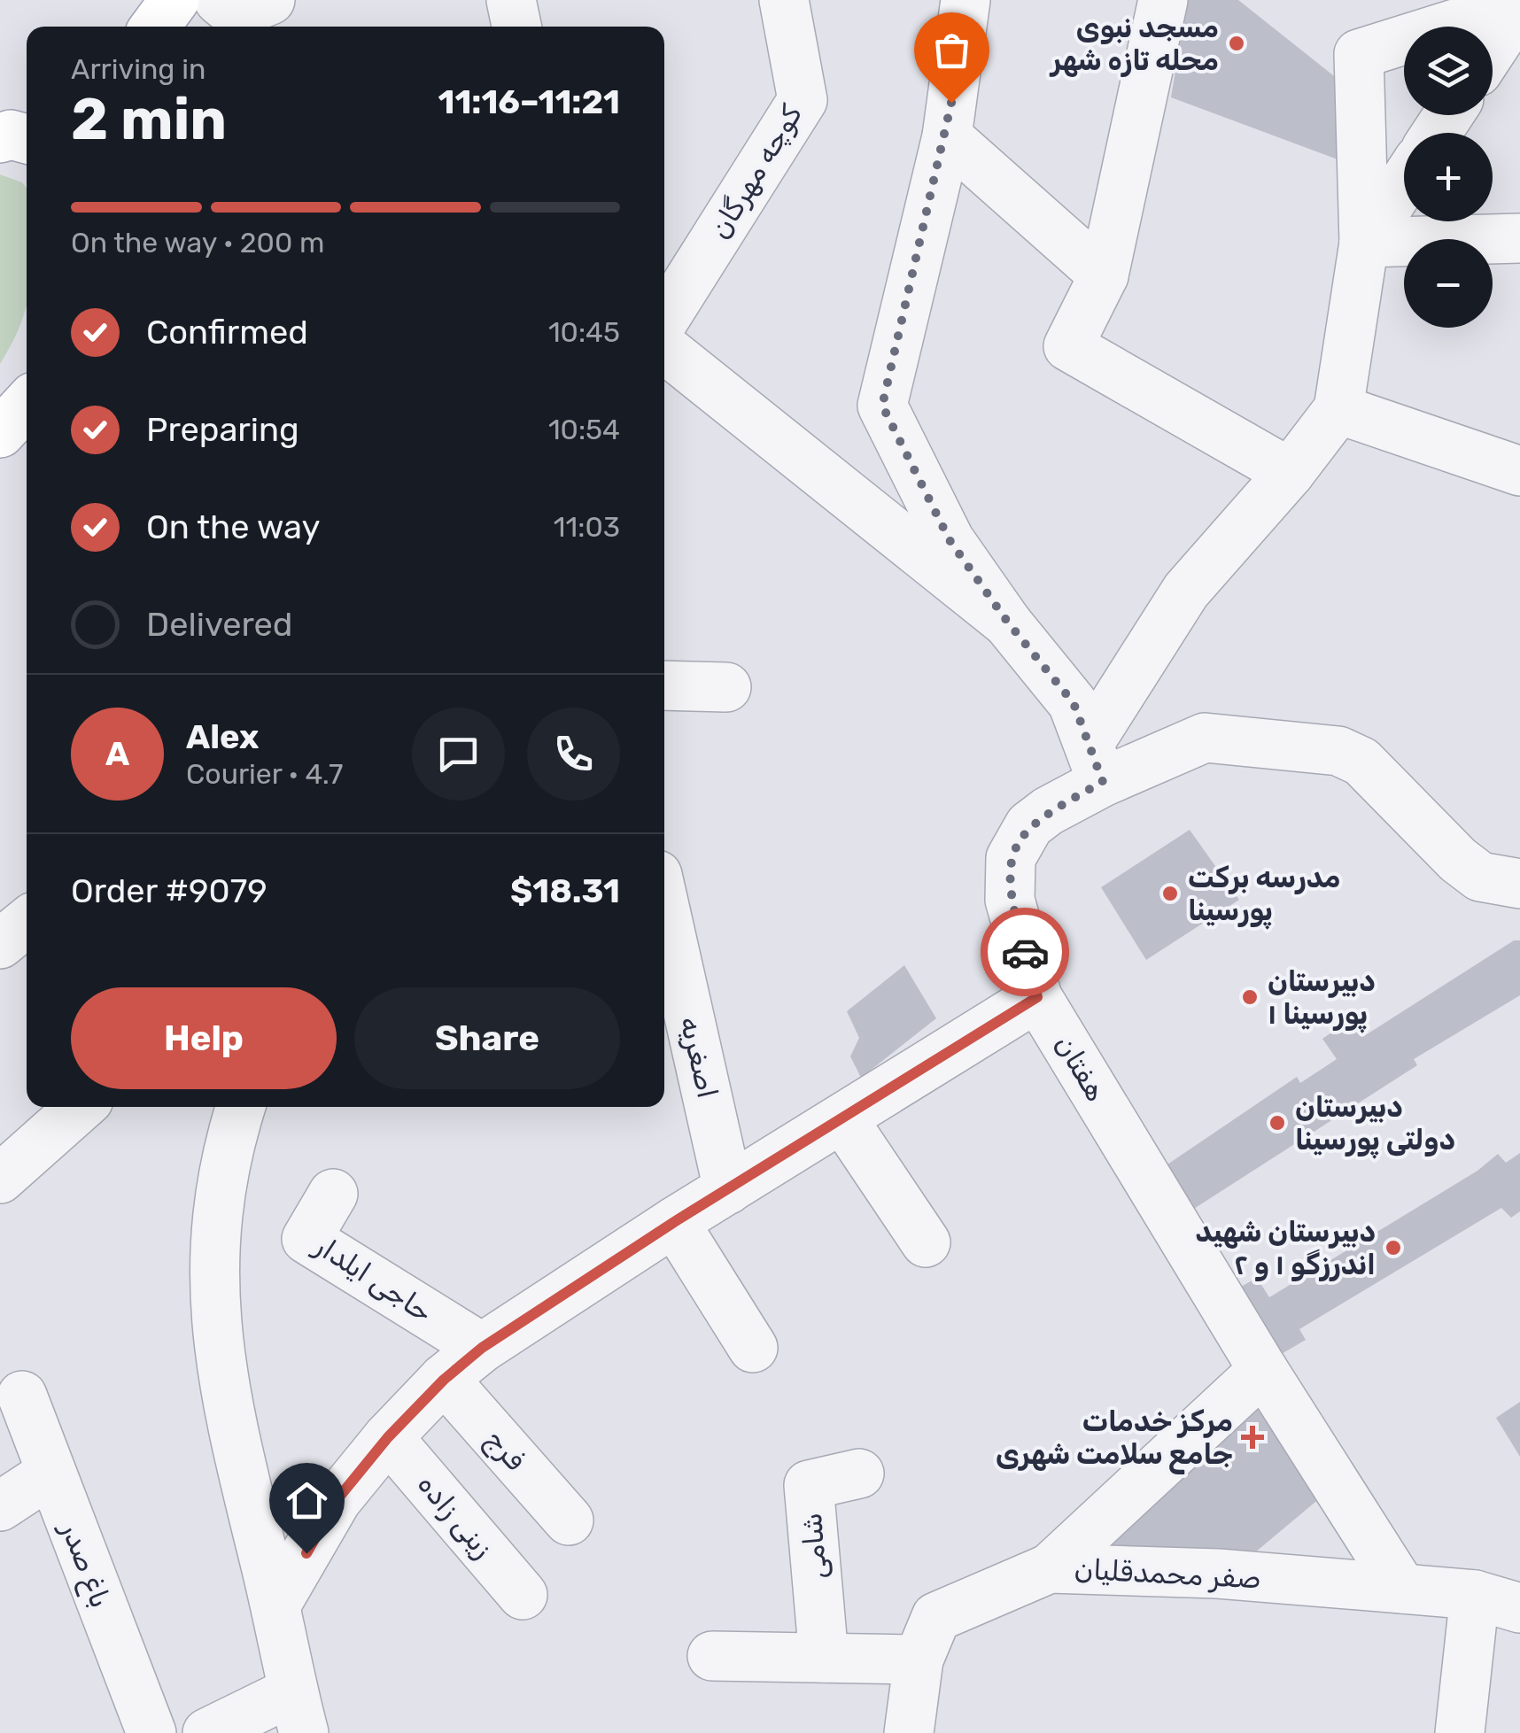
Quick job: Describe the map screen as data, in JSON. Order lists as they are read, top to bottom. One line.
{"streets":{"street":["کوچه مهرگان","اصغریه","هفتان","حاجی ایلدار","فرج","زینی زاده","شامی","باغ صدر","صفر محمدقلیان"]},"crossings":[["هفتان","صفر محمدقلیان"]],"places":{"other":["مسجد نبوی محله تازه شهر","مدرسه برکت پورسینا","دبیرستان پورسینا ۱","دبیرستان دولتی پورسینا","دبیرستان شهید اندرزگو ۱ و ۲"],"health":["مرکز خدمات جامع سلامت شهری"]},"page":{"map_buttons":["+","−"],"heading":["2 min","Arriving in","11:16–11:21"],"panel":["Alex","Courier · 4.7","Order #9079","$18.31"],"bar":"On the way · 200 m","list":[["Confirmed","10:45"],["Preparing","10:54"],["On the way","11:03"],"Delivered"],"round":"A","buttons":["Help","Share"]}}
